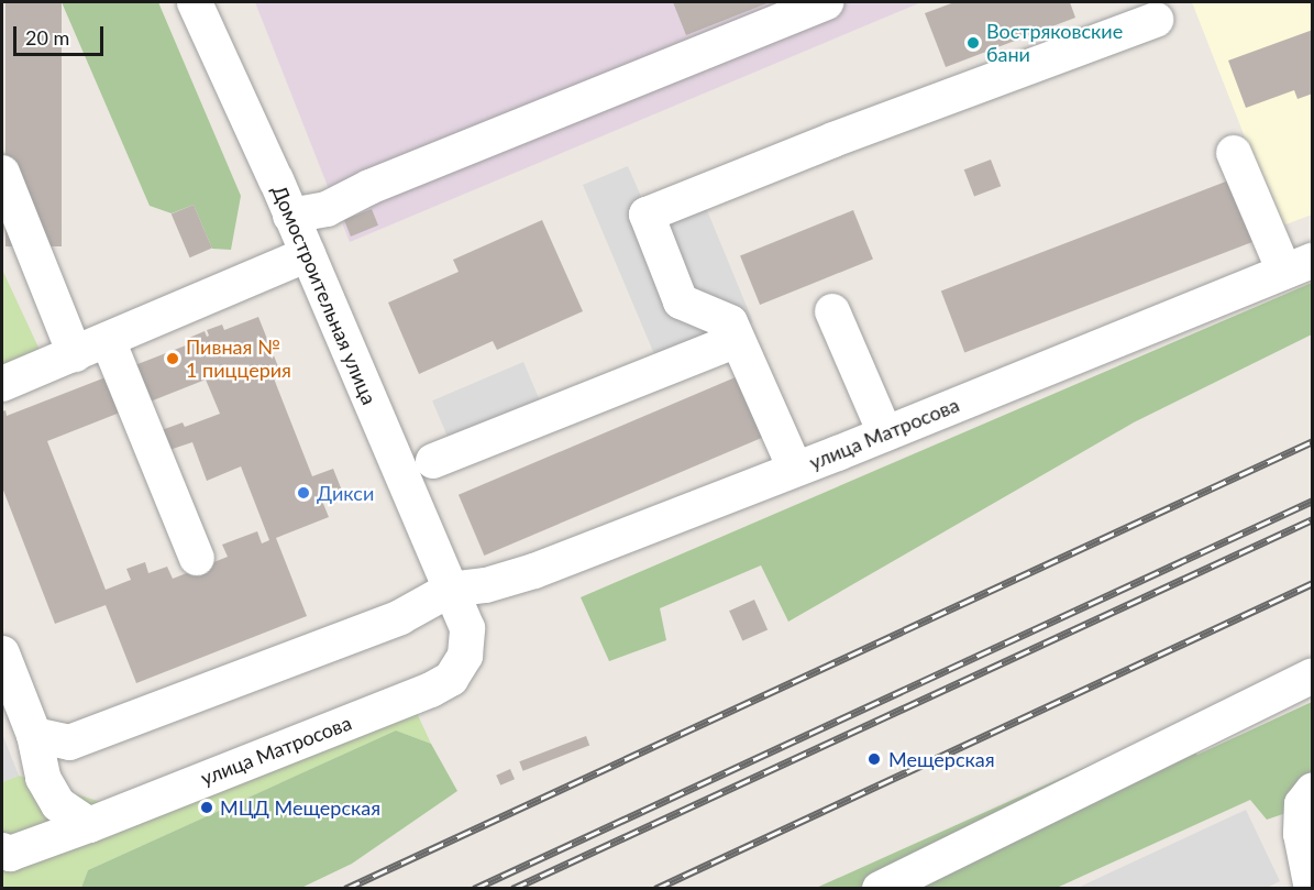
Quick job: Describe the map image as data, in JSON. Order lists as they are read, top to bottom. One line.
{"streets":{"street":["Домостроительная улица","улица Матросова"]},"crossings":[["Домостроительная улица","улица Матросова"]],"places":["Востряковские бани","Пивная № 1 пиццерия","Дикси","Мещерская","МЦД Мещерская"],"scale_bar":"20 m"}
